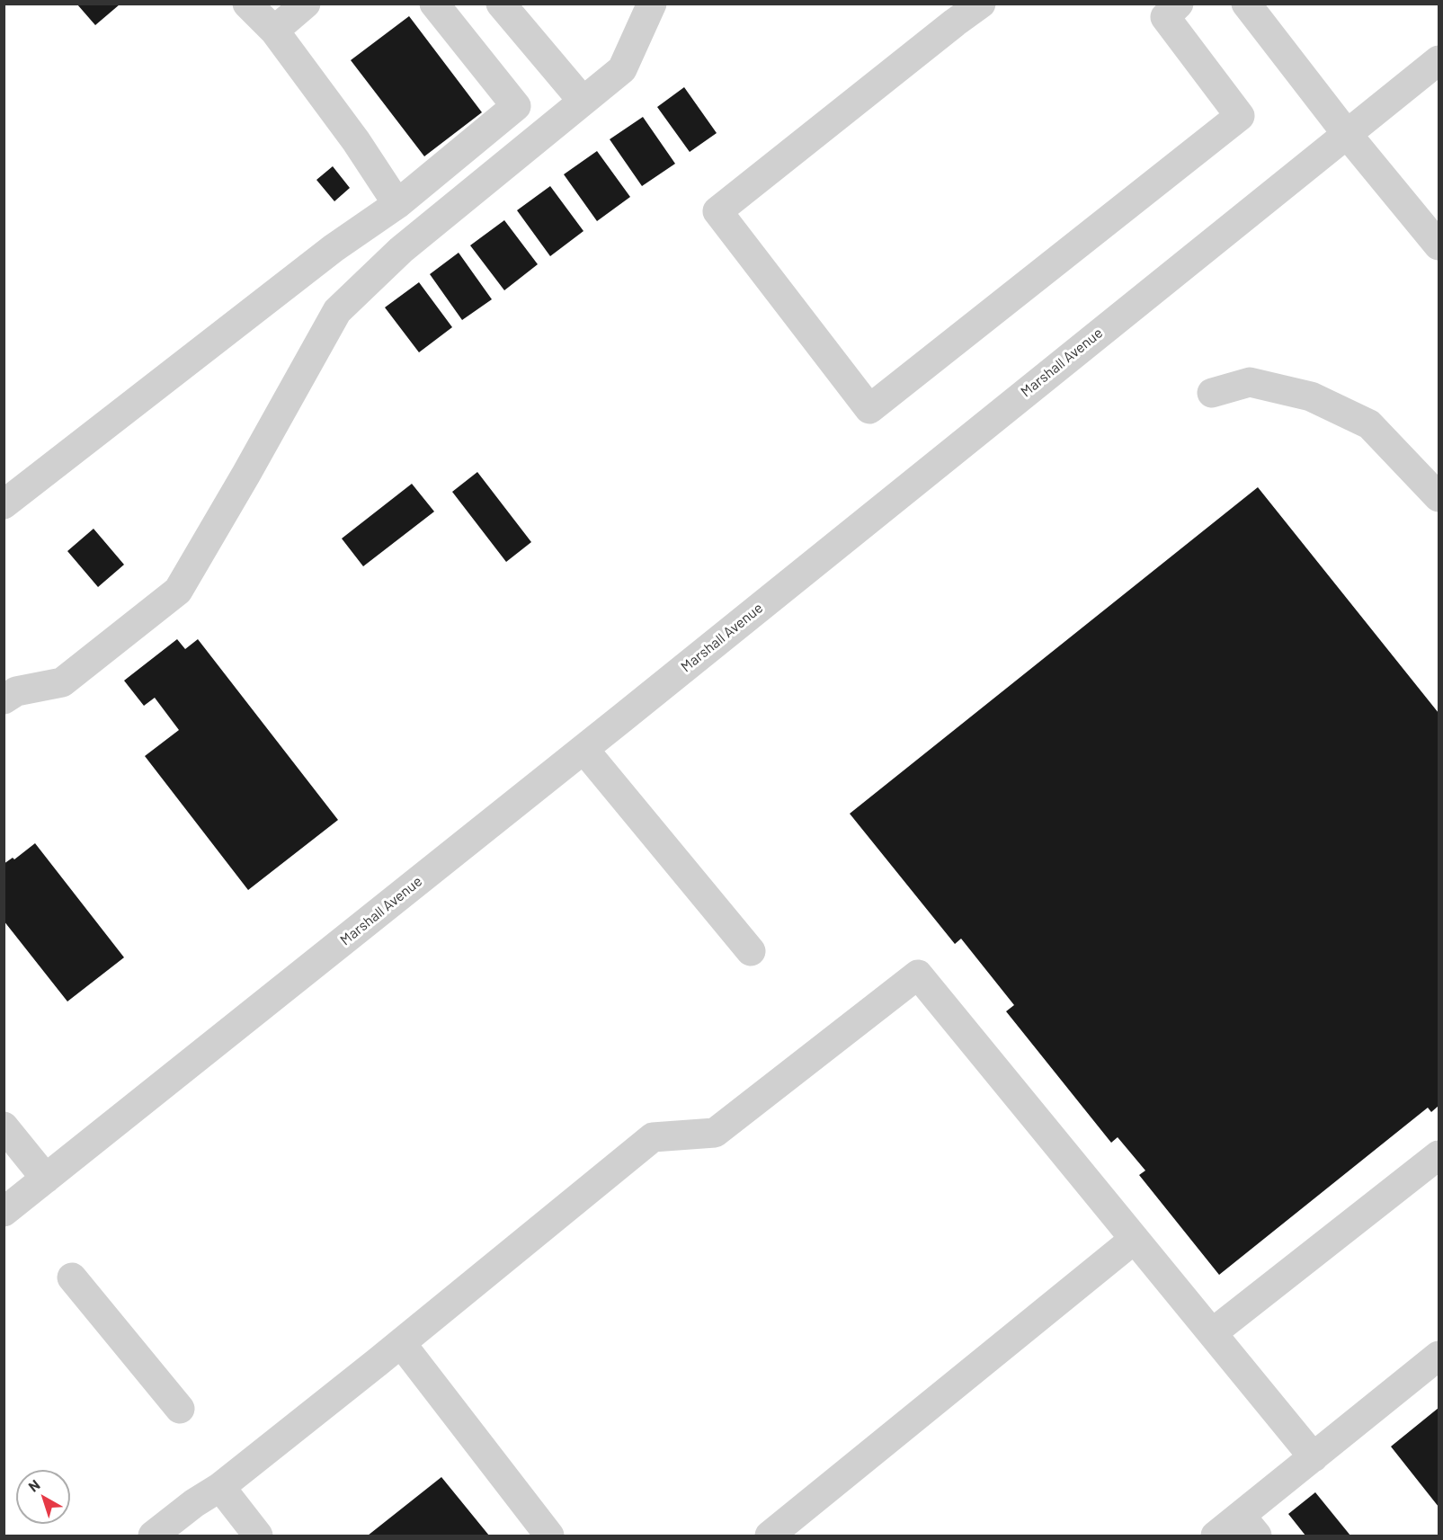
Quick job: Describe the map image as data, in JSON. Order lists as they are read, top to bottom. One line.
{"streets":{"street":["Marshall Avenue"]},"north":"top left"}
